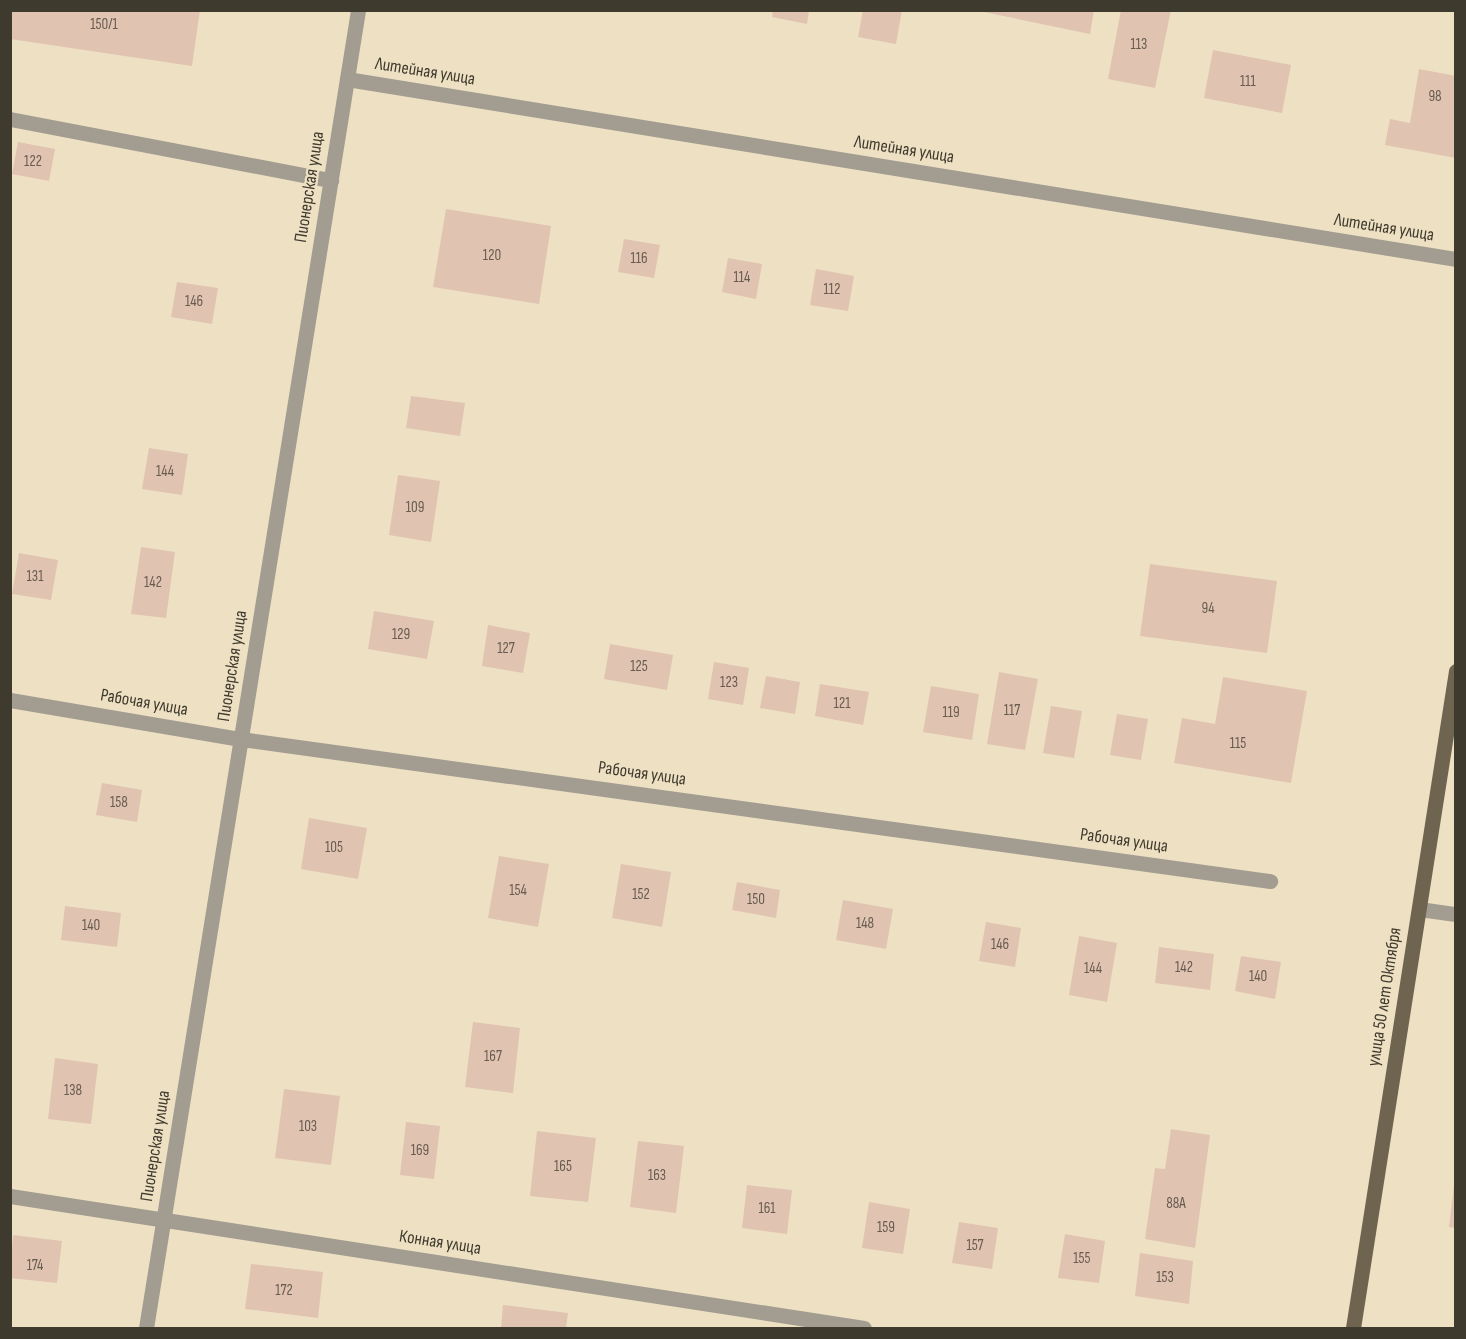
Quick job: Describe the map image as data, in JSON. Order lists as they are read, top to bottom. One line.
{"streets":{"main road":["улица 50 лет Октября"],"street":["Литейная улица","Пионерская улица","Рабочая улица","Конная улица"]},"crossings":[["Литейная улица","Пионерская улица"],["Пионерская улица","Рабочая улица"],["Пионерская улица","Конная улица"]],"house_numbers":["150/1","113","111","98","122","120","116","114","112","146","144","109","131","142","94","129","127","125","123","121","117","119","115","158","105","154","152","150","148","140","146","142","144","140","167","138","103","169","165","163","88А","161","159","157","155","174","153","172"]}
